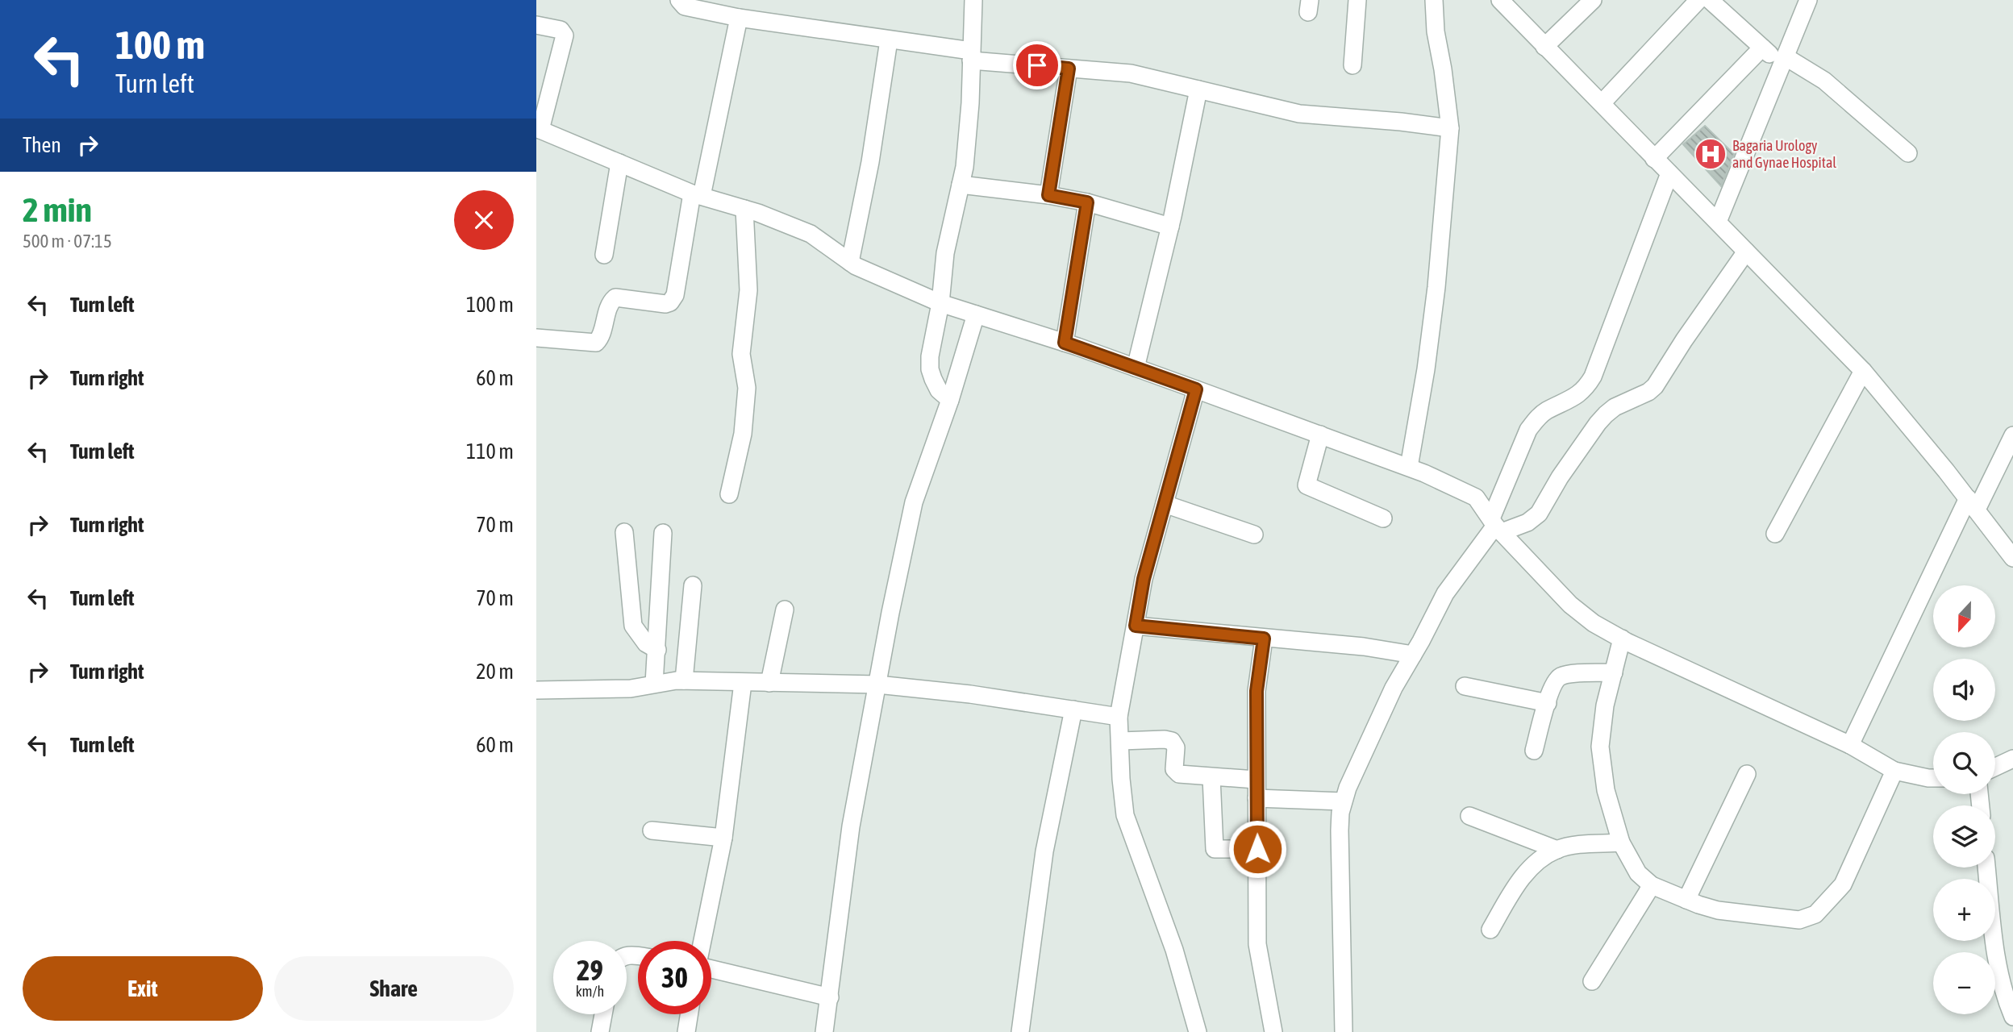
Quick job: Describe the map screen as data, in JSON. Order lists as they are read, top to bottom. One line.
{"places":{"hospital":["Bagaria Urology and Gynae Hospital"]},"north":"bottom","page":{"turn":["100 m","Turn left"],"then":"Then","heading":["2 min","500 m · 07:15"],"list":[{"name":"Turn left","value":"100 m"},{"name":"Turn right","value":"60 m"},{"name":"Turn left","value":"110 m"},{"name":"Turn right","value":"70 m"},{"name":"Turn left","value":"70 m"},{"name":"Turn right","value":"20 m"},{"name":"Turn left","value":"60 m"}],"map_buttons":["+","−"],"speed":"29 km/h","limit":"30","buttons":["Exit","Share"]}}
